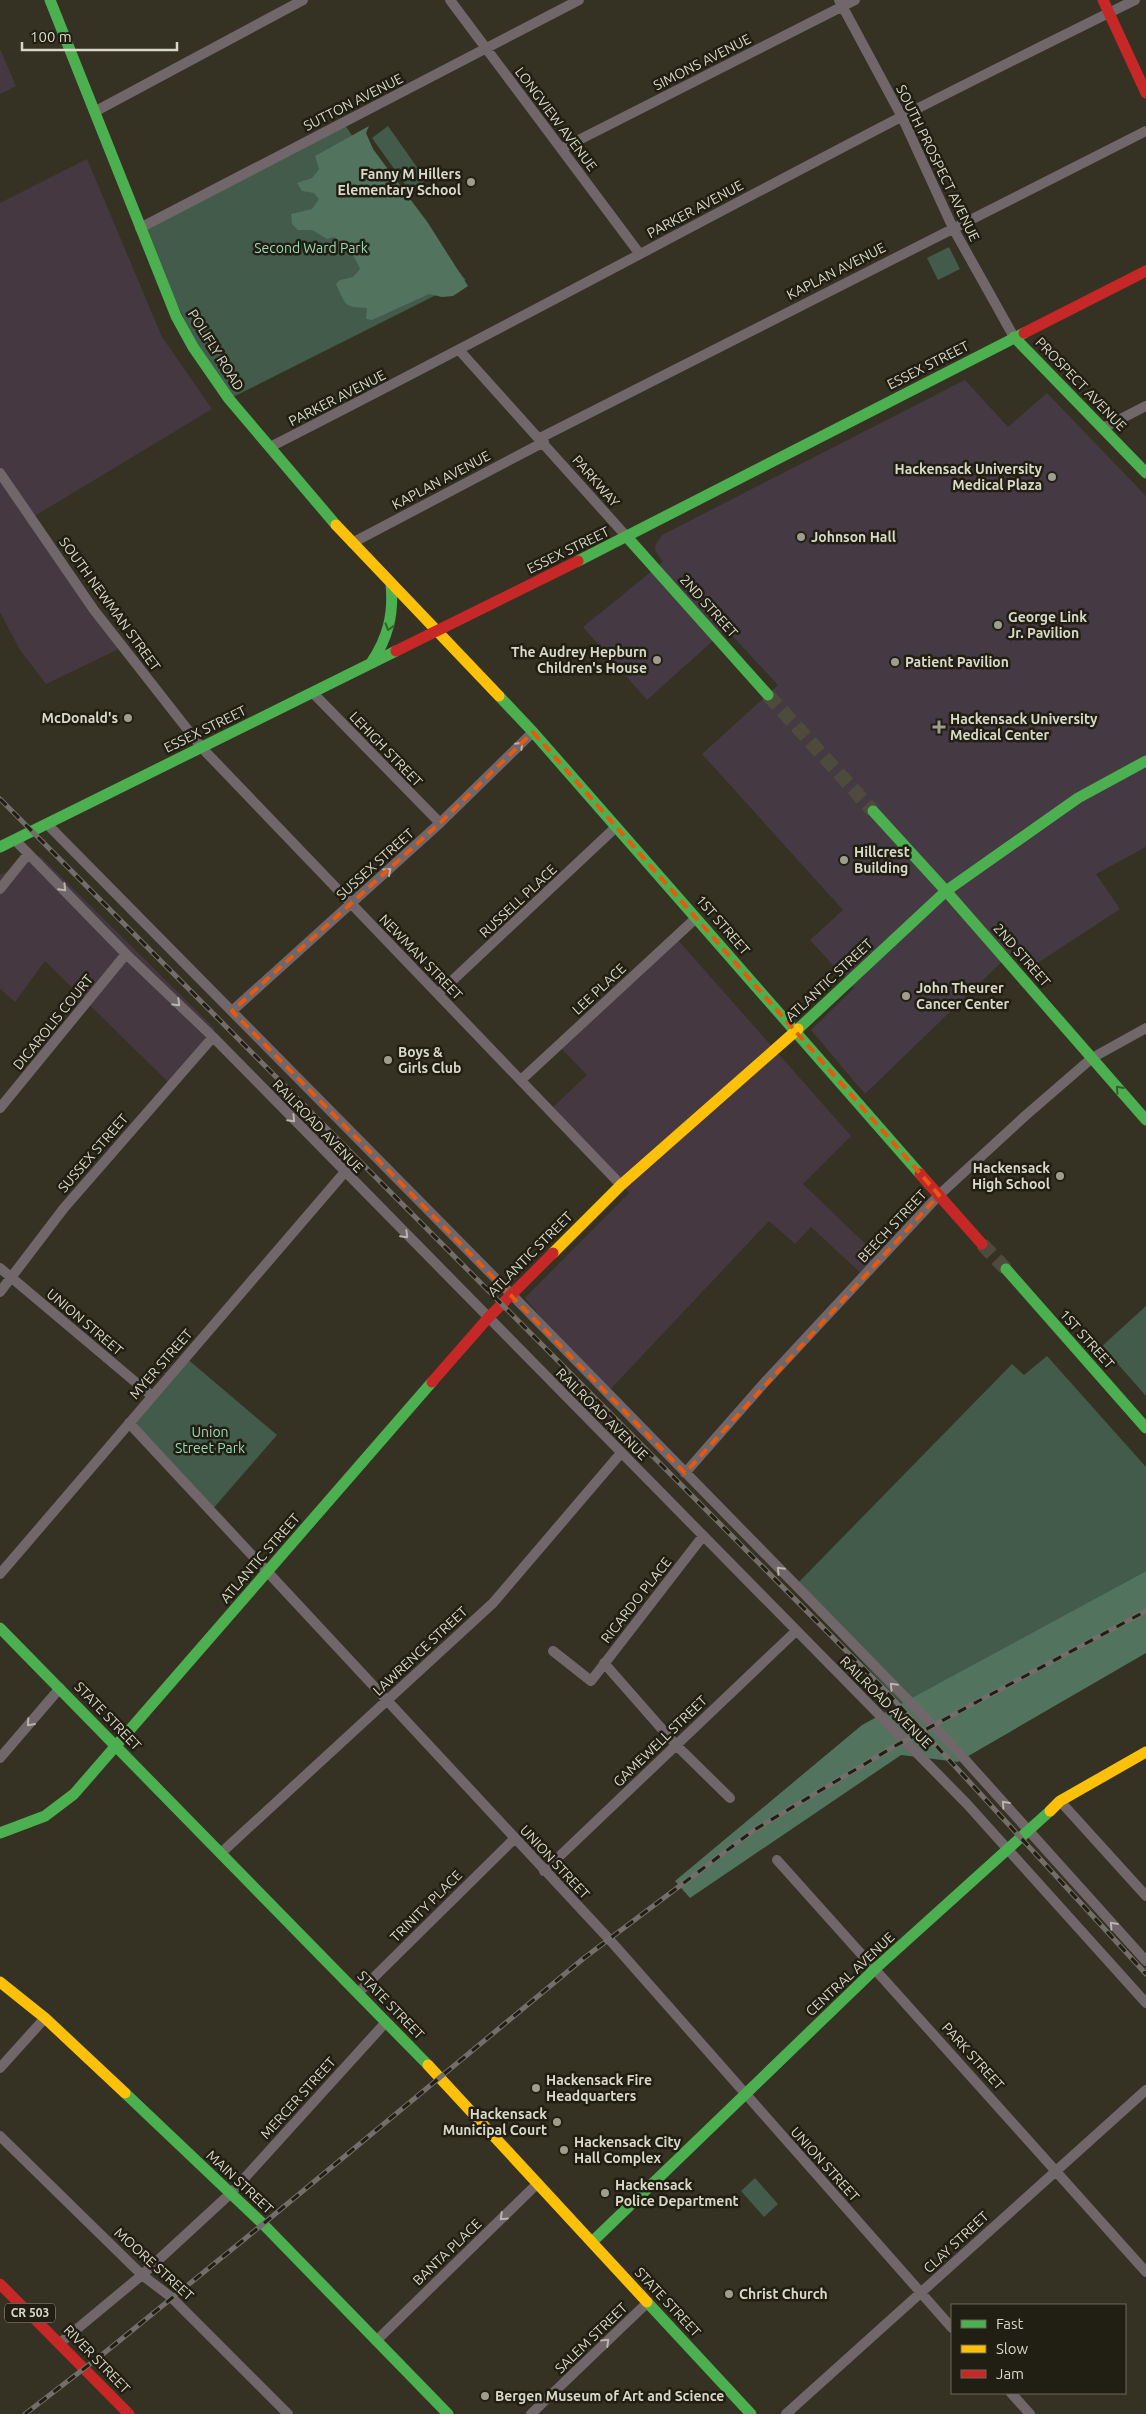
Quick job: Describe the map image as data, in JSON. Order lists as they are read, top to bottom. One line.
{"streets":{"street":["SIMONS AVENUE","SUTTON AVENUE","LONGVIEW AVENUE","SOUTH PROSPECT AVENUE","PARKER AVENUE","KAPLAN AVENUE","POLIFLY ROAD","ESSEX STREET","PROSPECT AVENUE","PARKWAY","SOUTH NEWMAN STREET","2ND STREET","LEHIGH STREET","SUSSEX STREET","RUSSELL PLACE","1ST STREET","NEWMAN STREET","ATLANTIC STREET","LEE PLACE","DICAROLIS COURT","RAILROAD AVENUE","BEECH STREET","UNION STREET","MYER STREET","RICARDO PLACE","LAWRENCE STREET","STATE STREET","GAMEWELL STREET","TRINITY PLACE","CENTRAL AVENUE","PARK STREET","MERCER STREET","MAIN STREET","CLAY STREET","BANTA PLACE","MOORE STREET","CR 503","SALEM STREET","RIVER STREET"]},"crossings":[["SIMONS AVENUE","LONGVIEW AVENUE"],["SIMONS AVENUE","SOUTH PROSPECT AVENUE"],["SUTTON AVENUE","LONGVIEW AVENUE"],["SUTTON AVENUE","POLIFLY ROAD"],["LONGVIEW AVENUE","PARKER AVENUE"],["SOUTH PROSPECT AVENUE","PARKER AVENUE"],["SOUTH PROSPECT AVENUE","KAPLAN AVENUE"],["SOUTH PROSPECT AVENUE","ESSEX STREET"],["SOUTH PROSPECT AVENUE","PROSPECT AVENUE"],["PARKER AVENUE","POLIFLY ROAD"],["PARKER AVENUE","PARKWAY"],["KAPLAN AVENUE","POLIFLY ROAD"],["KAPLAN AVENUE","PARKWAY"],["POLIFLY ROAD","ESSEX STREET"],["POLIFLY ROAD","1ST STREET"],["ESSEX STREET","PROSPECT AVENUE"],["ESSEX STREET","PARKWAY"],["ESSEX STREET","SOUTH NEWMAN STREET"],["ESSEX STREET","2ND STREET"],["ESSEX STREET","LEHIGH STREET"],["ESSEX STREET","1ST STREET"],["ESSEX STREET","NEWMAN STREET"],["ESSEX STREET","RAILROAD AVENUE"],["PARKWAY","2ND STREET"],["SOUTH NEWMAN STREET","NEWMAN STREET"],["2ND STREET","ATLANTIC STREET"],["2ND STREET","BEECH STREET"],["LEHIGH STREET","SUSSEX STREET"],["SUSSEX STREET","1ST STREET"],["SUSSEX STREET","NEWMAN STREET"],["SUSSEX STREET","RAILROAD AVENUE"],["SUSSEX STREET","UNION STREET"],["RUSSELL PLACE","1ST STREET"],["RUSSELL PLACE","NEWMAN STREET"],["1ST STREET","ATLANTIC STREET"],["1ST STREET","LEE PLACE"],["1ST STREET","BEECH STREET"],["NEWMAN STREET","ATLANTIC STREET"],["NEWMAN STREET","LEE PLACE"],["ATLANTIC STREET","RAILROAD AVENUE"],["ATLANTIC STREET","UNION STREET"],["ATLANTIC STREET","STATE STREET"],["DICAROLIS COURT","RAILROAD AVENUE"],["RAILROAD AVENUE","BEECH STREET"],["RAILROAD AVENUE","MYER STREET"],["RAILROAD AVENUE","RICARDO PLACE"],["RAILROAD AVENUE","LAWRENCE STREET"],["RAILROAD AVENUE","GAMEWELL STREET"],["RAILROAD AVENUE","CENTRAL AVENUE"],["UNION STREET","MYER STREET"],["UNION STREET","LAWRENCE STREET"],["UNION STREET","GAMEWELL STREET"],["UNION STREET","TRINITY PLACE"],["UNION STREET","CENTRAL AVENUE"],["UNION STREET","CLAY STREET"],["LAWRENCE STREET","STATE STREET"],["STATE STREET","TRINITY PLACE"],["STATE STREET","CENTRAL AVENUE"],["STATE STREET","MERCER STREET"],["STATE STREET","BANTA PLACE"],["STATE STREET","SALEM STREET"],["CENTRAL AVENUE","PARK STREET"],["PARK STREET","CLAY STREET"],["MERCER STREET","MAIN STREET"],["MERCER STREET","MOORE STREET"],["MERCER STREET","RIVER STREET"],["MAIN STREET","BANTA PLACE"]],"one_way":["BANTA PLACE","SALEM STREET"],"parks":["Second Ward Park","Union Street Park"],"places":{"other":["Fanny M Hillers Elementary School","Hackensack University Medical Plaza","Johnson Hall","George Link Jr. Pavilion","The Audrey Hepburn Children's House","Patient Pavilion","McDonald's","Hillcrest Building","John Theurer Cancer Center","Boys & Girls Club","Hackensack High School","Hackensack Fire Headquarters","Hackensack Municipal Court","Hackensack City Hall Complex","Hackensack Police Department","Christ Church","Bergen Museum of Art and Science"],"health":["Hackensack University Medical Center"]},"legend":["Fast","Slow","Jam"],"scale_bar":"100 m"}
